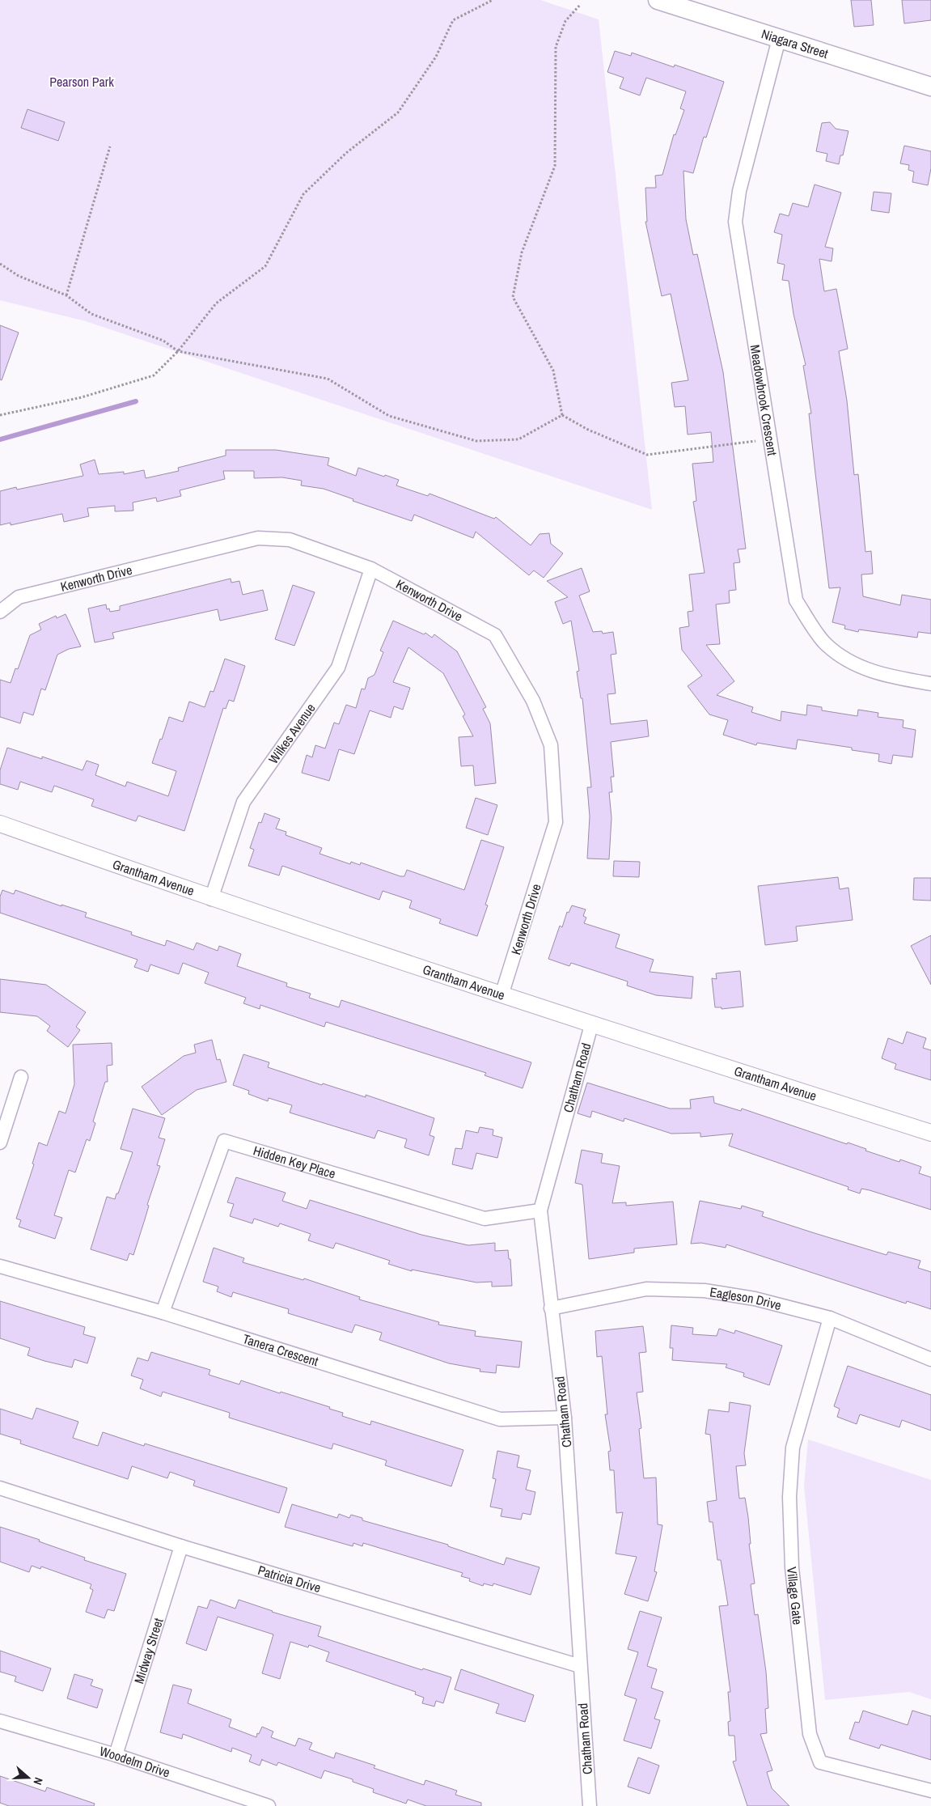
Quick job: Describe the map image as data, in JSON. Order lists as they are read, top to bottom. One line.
{"streets":{"main road":["Niagara Street"],"street":["Meadowbrook Crescent","Kenworth Drive","Wilkes Avenue","Grantham Avenue","Chatham Road","Hidden Key Place","Eagleson Drive","Tanera Crescent","Patricia Drive","Village Gate","Midway Street","Woodelm Drive"]},"crossings":[["Niagara Street","Meadowbrook Crescent"],["Kenworth Drive","Wilkes Avenue"],["Kenworth Drive","Grantham Avenue"],["Wilkes Avenue","Grantham Avenue"],["Grantham Avenue","Chatham Road"],["Chatham Road","Hidden Key Place"],["Chatham Road","Eagleson Drive"],["Chatham Road","Tanera Crescent"],["Chatham Road","Patricia Drive"],["Hidden Key Place","Tanera Crescent"],["Eagleson Drive","Village Gate"],["Patricia Drive","Midway Street"],["Midway Street","Woodelm Drive"]],"parks":["Pearson Park"],"north":"right"}
